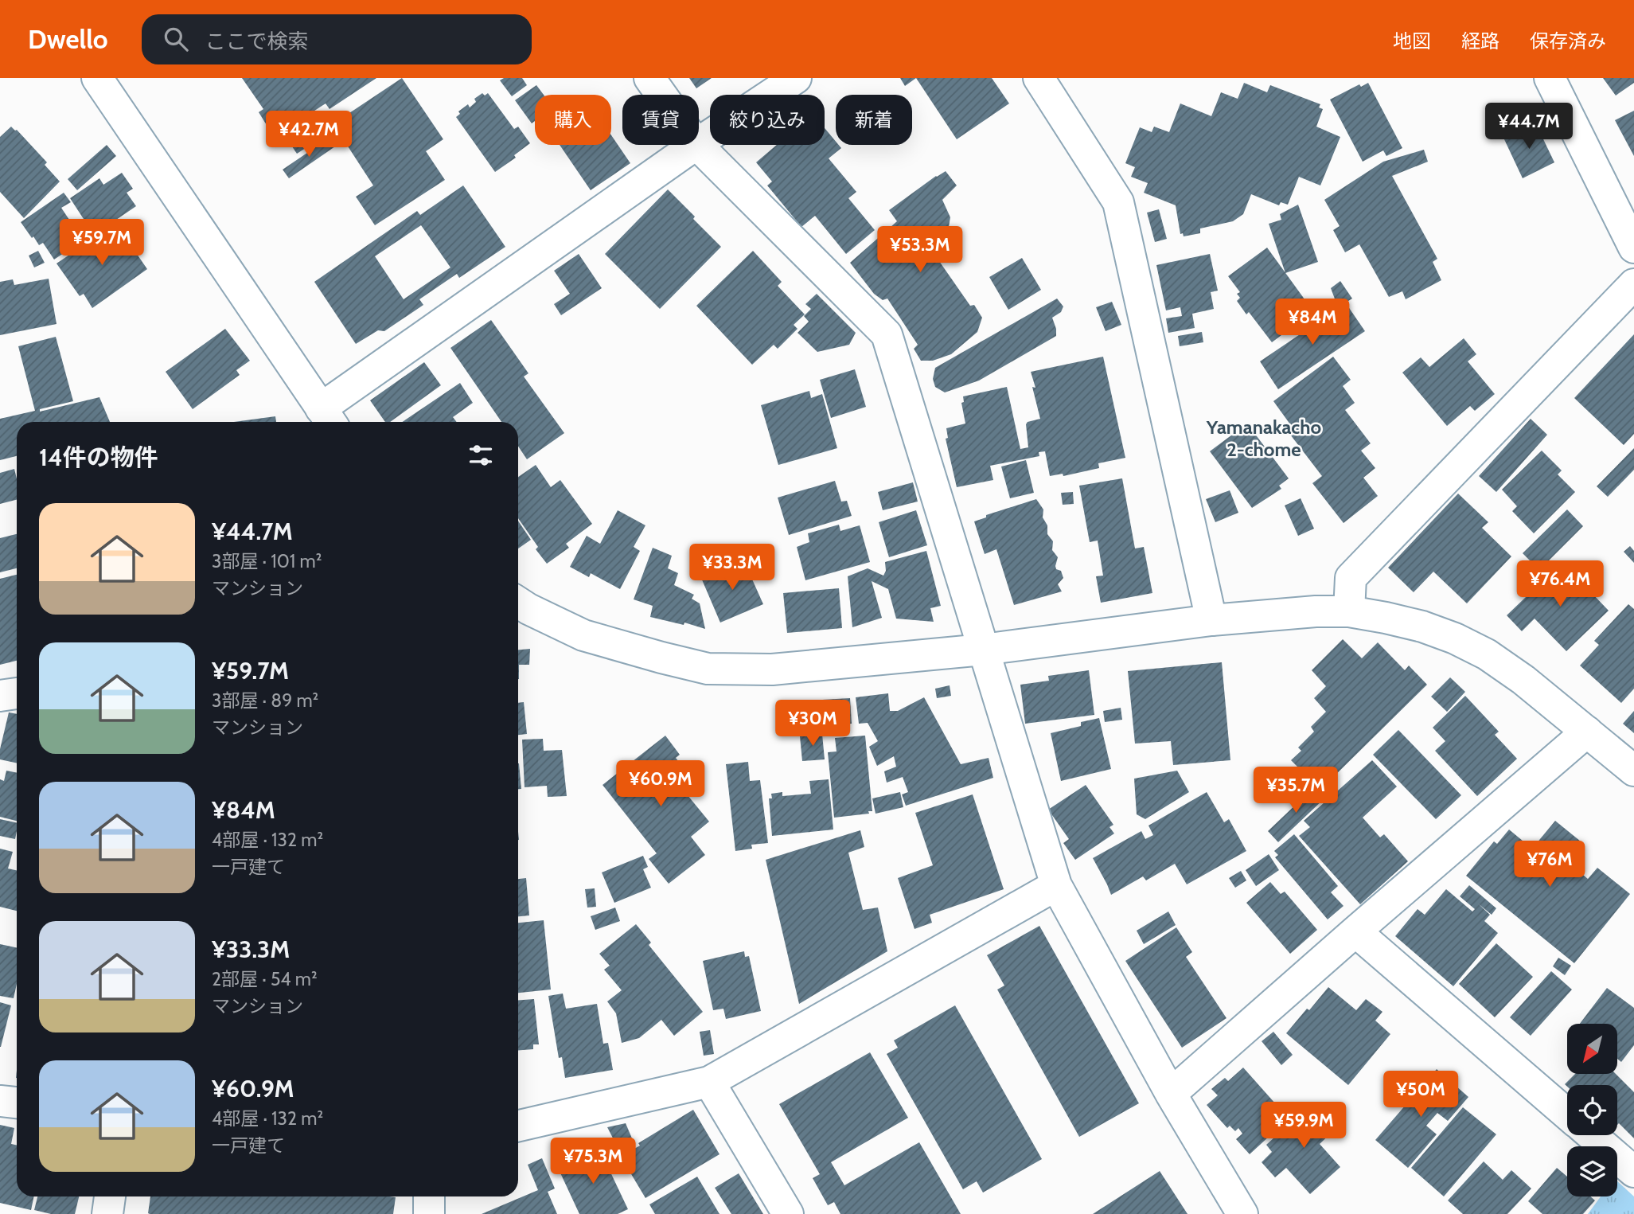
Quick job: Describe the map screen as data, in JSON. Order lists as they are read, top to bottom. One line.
{"districts":["Yamanakacho 2-chome"],"north":"bottom left","page":{"header":"Dwello","search":"ここで検索","nav":["地図","経路","保存済み"],"chip":["購入","賃貸","絞り込み","新着"],"price":["¥44.7M","¥42.7M","¥59.7M","¥53.3M","¥84M","¥33.3M","¥76.4M","¥30M","¥60.9M","¥35.7M","¥76M","¥50M","¥59.9M","¥75.3M"],"heading":"14件の物件","list":[{"name":"¥44.7M","note":"3部屋 · 101 m² · マンション"},{"name":"¥59.7M","note":"3部屋 · 89 m² · マンション"},{"name":"¥84M","note":"4部屋 · 132 m² · 一戸建て"},{"name":"¥33.3M","note":"2部屋 · 54 m² · マンション"},{"name":"¥60.9M","note":"4部屋 · 132 m² · 一戸建て"}]}}
